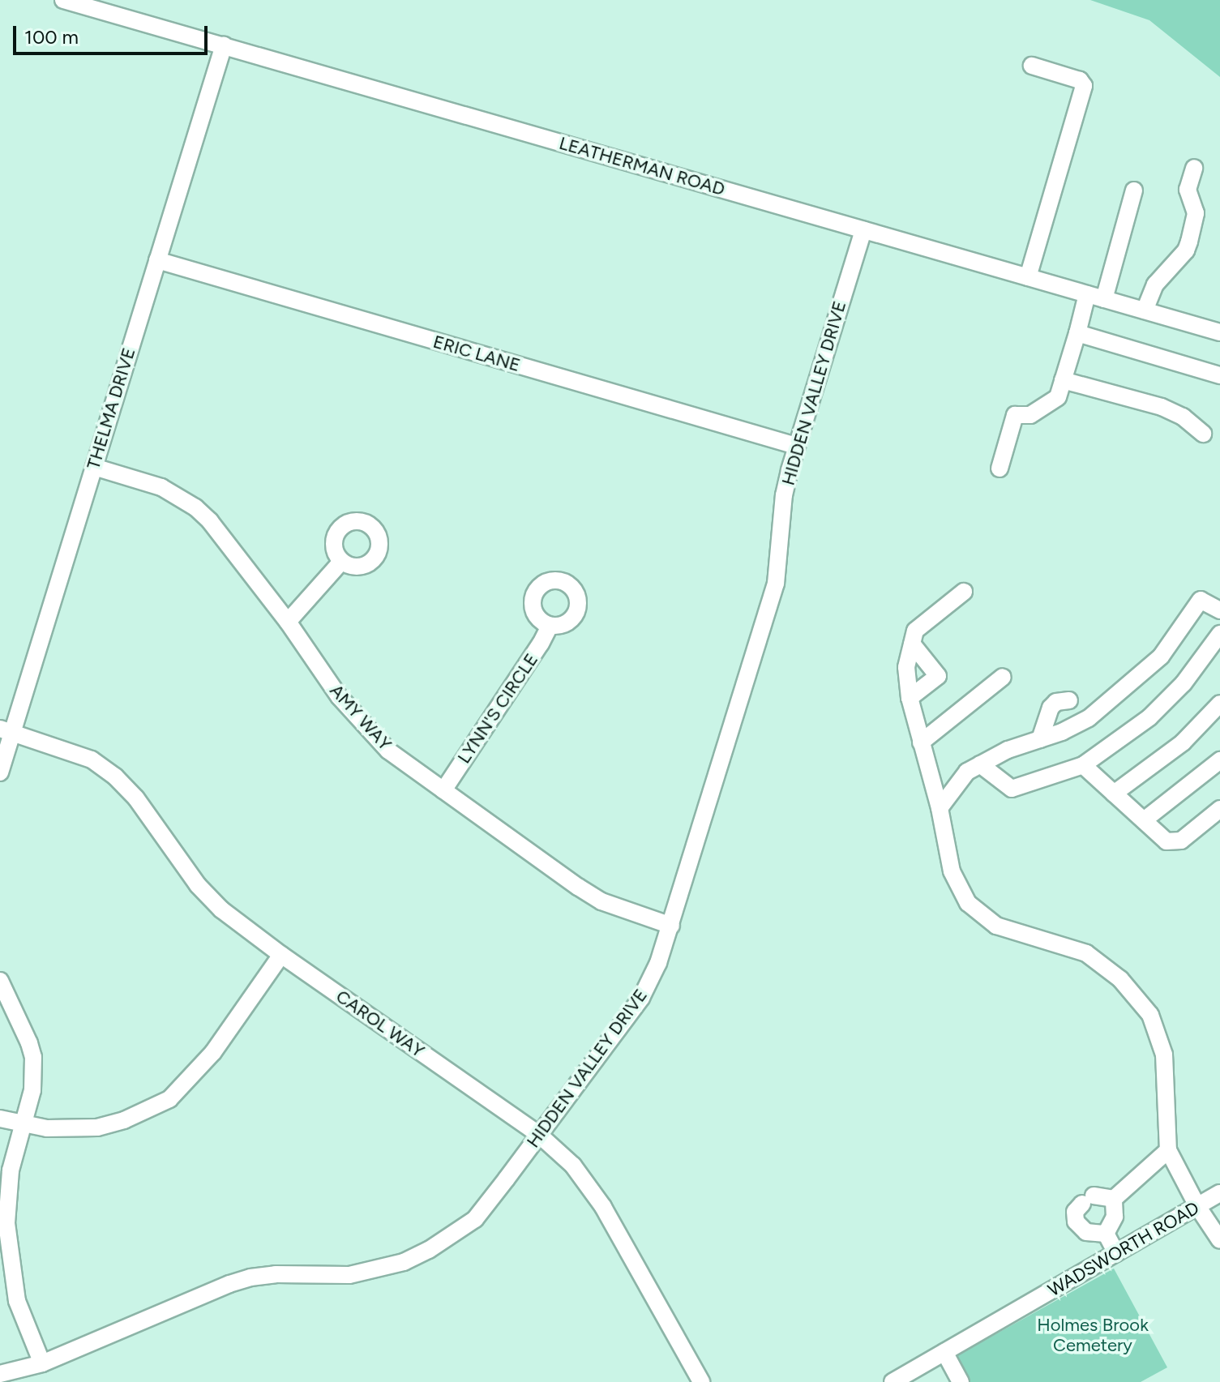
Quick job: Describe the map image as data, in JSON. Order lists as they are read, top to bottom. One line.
{"streets":{"street":["LEATHERMAN ROAD","ERIC LANE","HIDDEN VALLEY DRIVE","THELMA DRIVE","LYNN'S CIRCLE","AMY WAY","CAROL WAY","WADSWORTH ROAD"]},"crossings":[["LEATHERMAN ROAD","HIDDEN VALLEY DRIVE"],["LEATHERMAN ROAD","THELMA DRIVE"],["ERIC LANE","HIDDEN VALLEY DRIVE"],["ERIC LANE","THELMA DRIVE"],["HIDDEN VALLEY DRIVE","AMY WAY"],["HIDDEN VALLEY DRIVE","CAROL WAY"],["THELMA DRIVE","AMY WAY"],["THELMA DRIVE","CAROL WAY"],["LYNN'S CIRCLE","AMY WAY"]],"parks":["Holmes Brook Cemetery"],"scale_bar":"100 m"}
